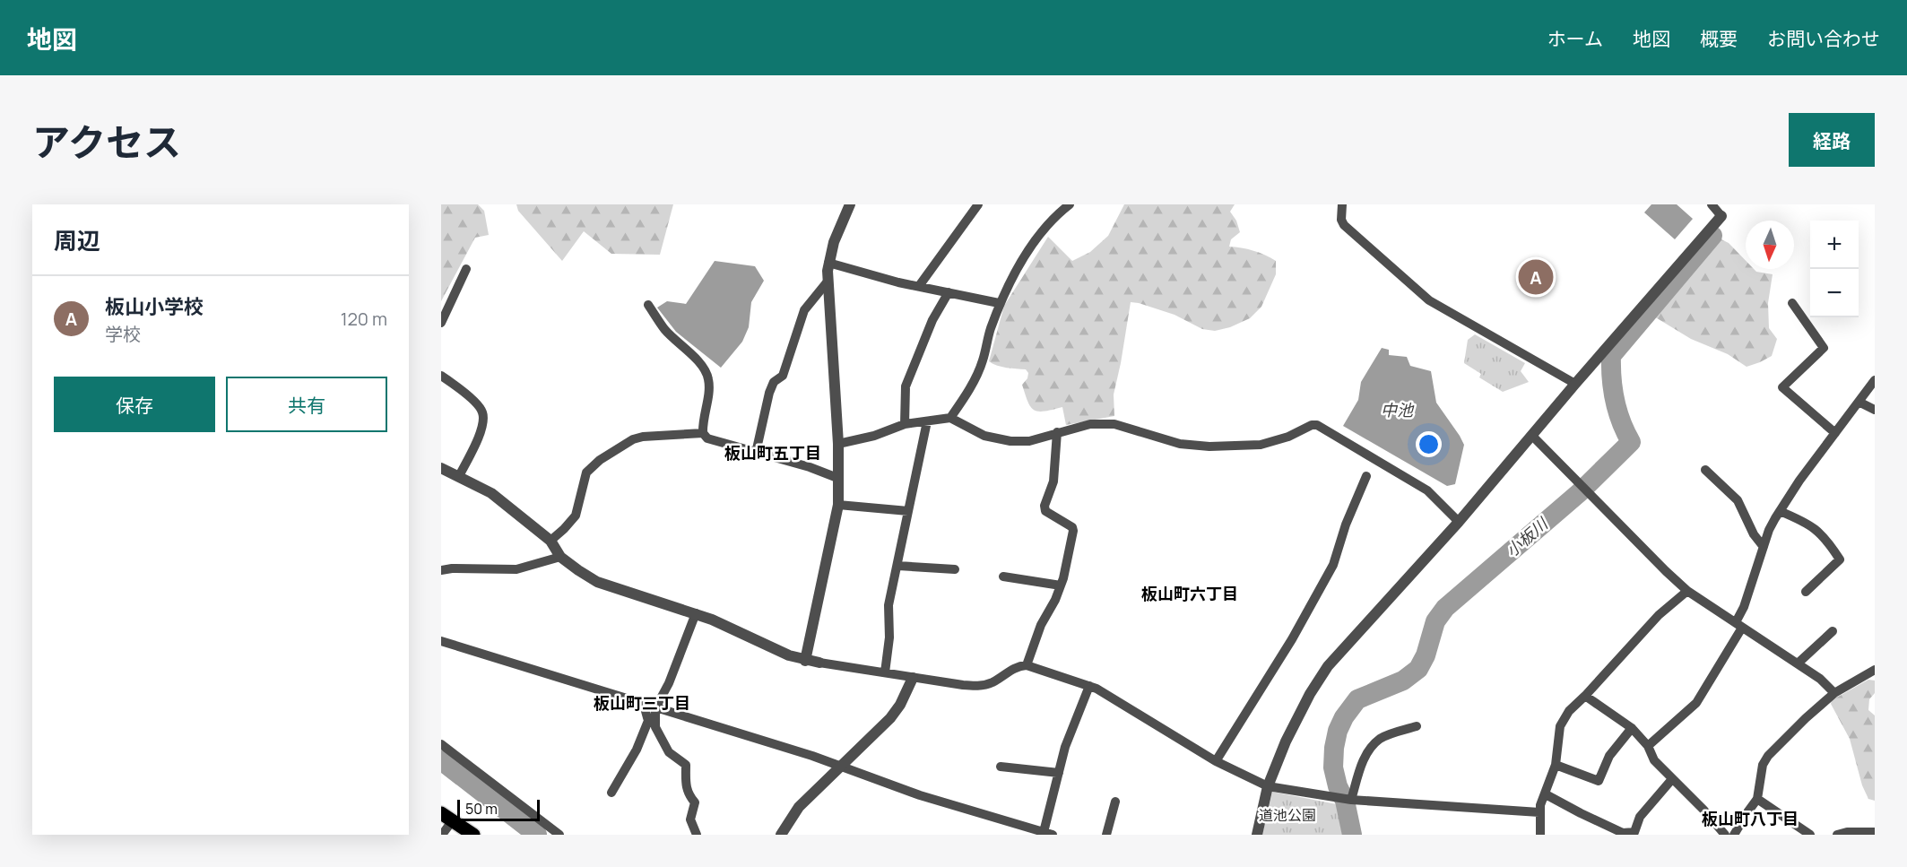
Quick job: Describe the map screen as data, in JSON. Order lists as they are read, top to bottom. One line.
{"districts":["板山町五丁目","板山町六丁目","板山町三丁目","板山町八丁目"],"water":["中池","小板川"],"parks":["道池公園"],"scale_bar":"50 m","north":"bottom","page":{"header":"地図","nav":["ホーム","地図","概要","お問い合わせ"],"title":"アクセス","buttons":["経路",["保存","共有"]],"heading":"周辺","map_buttons":["+","−"],"pins":"A","list":[{"mark":"A","name":"板山小学校","note":"学校","value":"120 m"}],"scale":"50 m"}}
